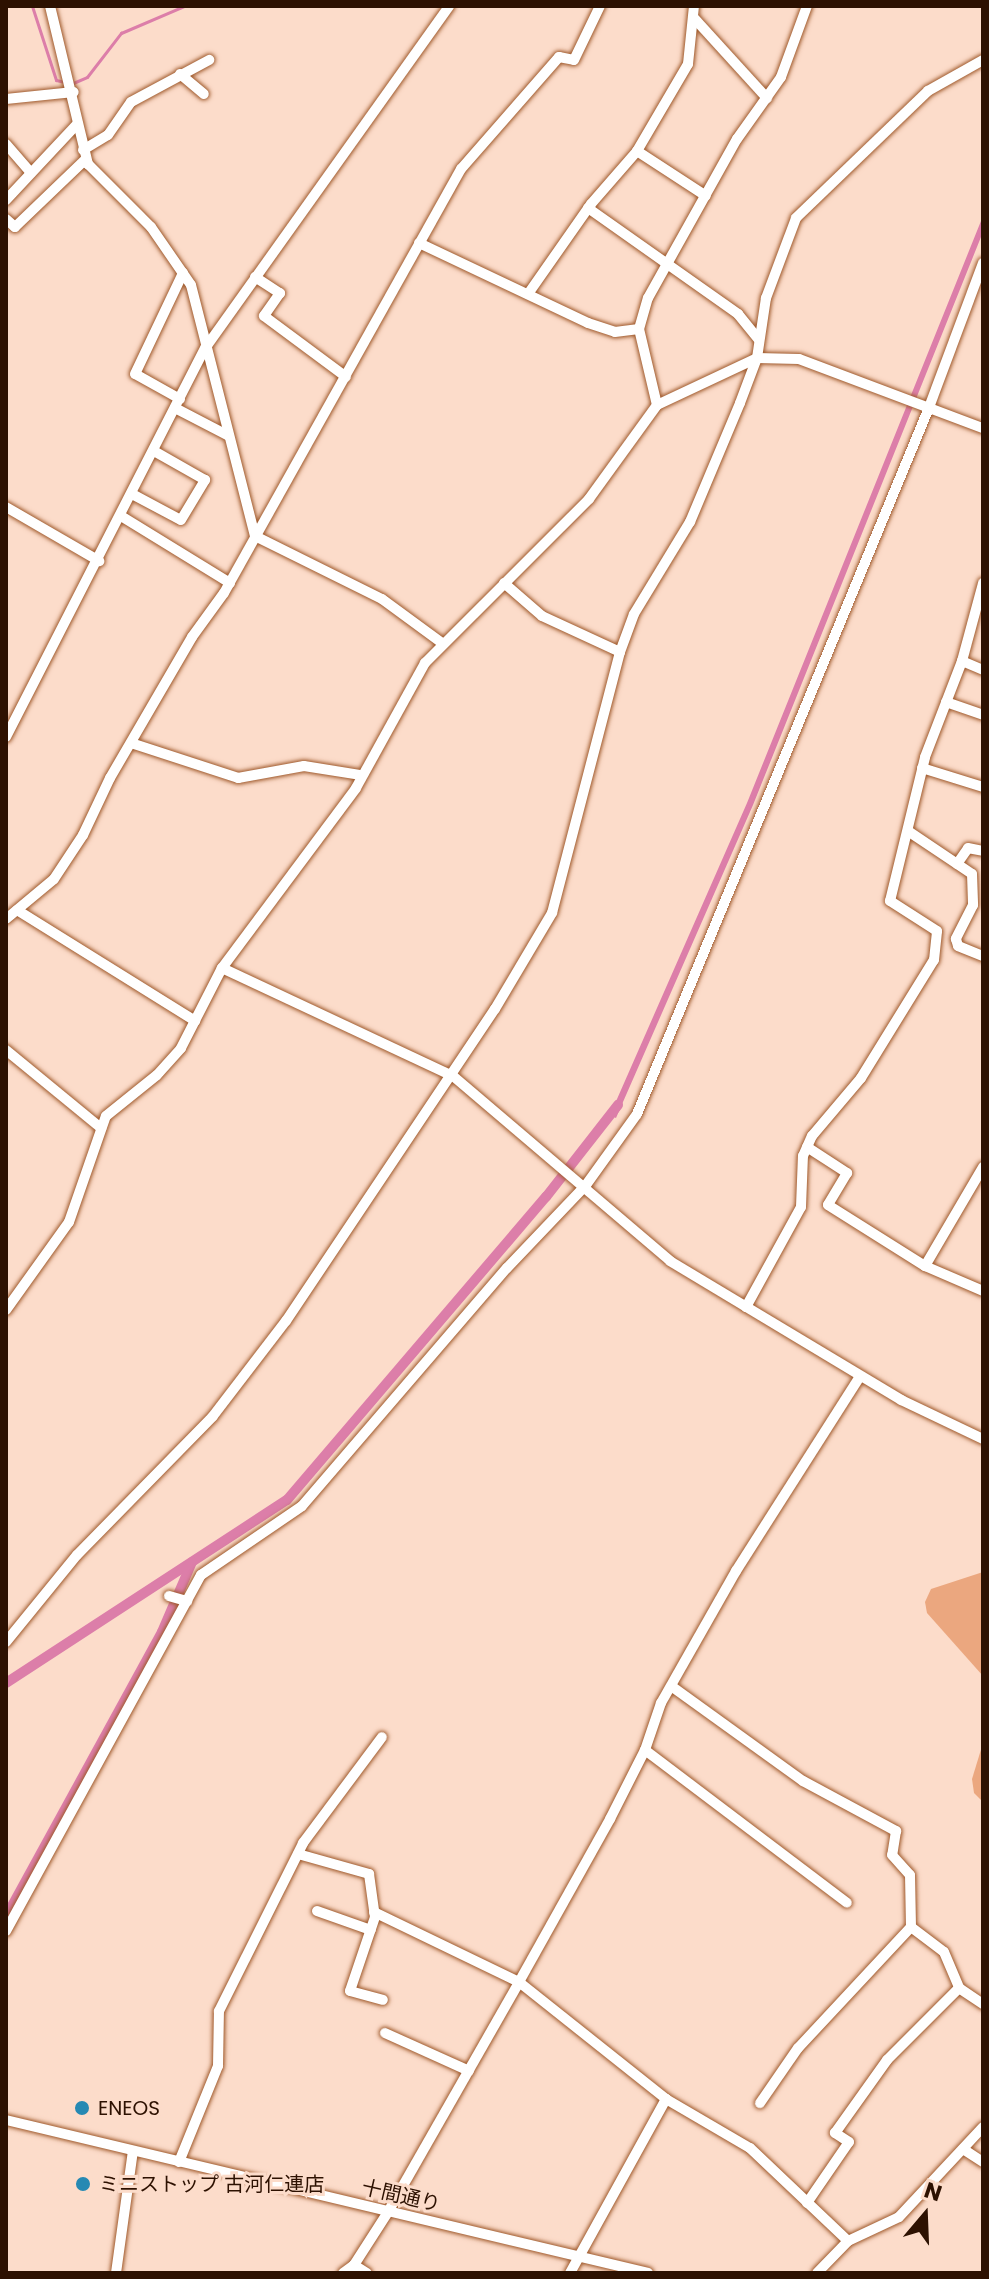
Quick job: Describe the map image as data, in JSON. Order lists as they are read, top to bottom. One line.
{"streets":{"street":["十間通り"]},"places":["ENEOS","ミニストップ 古河仁連店"],"north":"top"}
